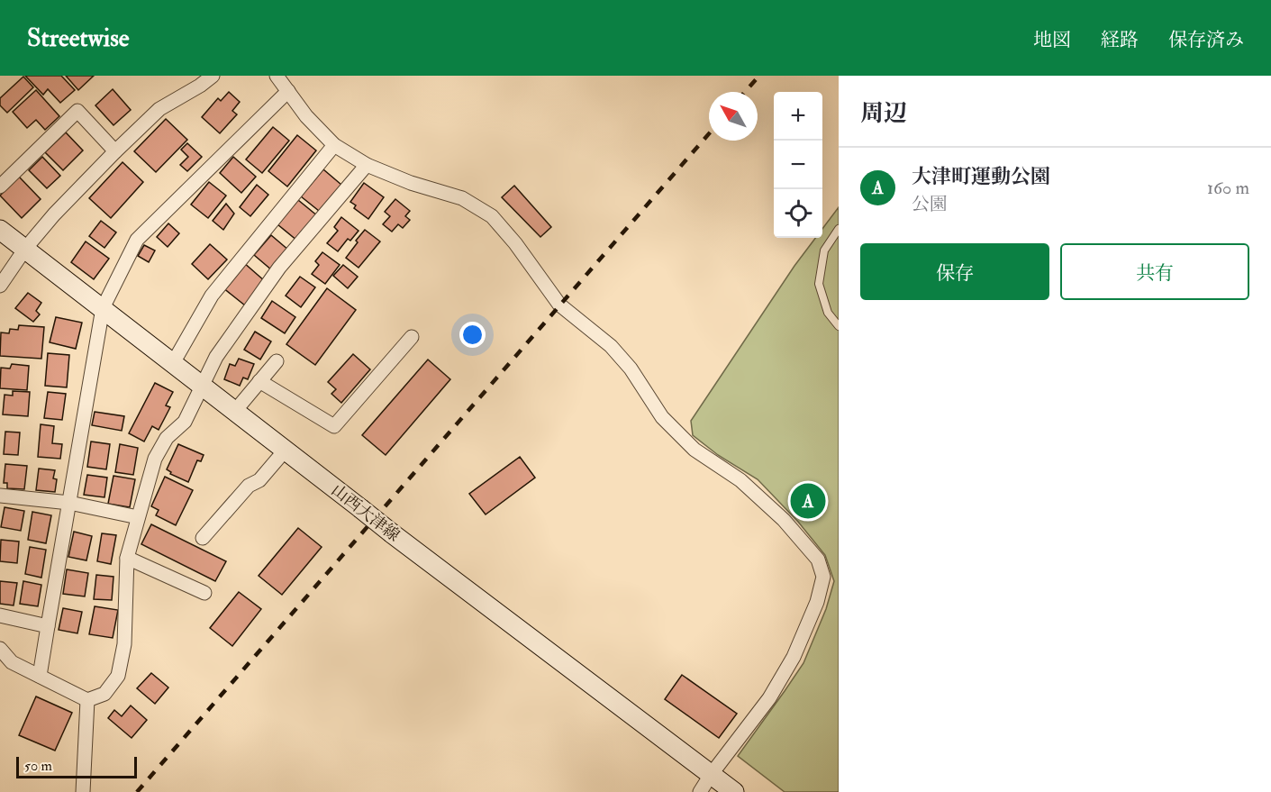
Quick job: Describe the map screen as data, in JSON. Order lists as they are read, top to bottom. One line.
{"streets":{"main road":["山西大津線"]},"scale_bar":"50 m","north":"top left","page":{"header":"Streetwise","nav":["地図","経路","保存済み"],"heading":"周辺","map_buttons":["+","−"],"list":[{"mark":"A","name":"大津町運動公園","note":"公園","value":"160 m"}],"buttons":["保存","共有"],"pins":"A","scale":"50 m"}}
